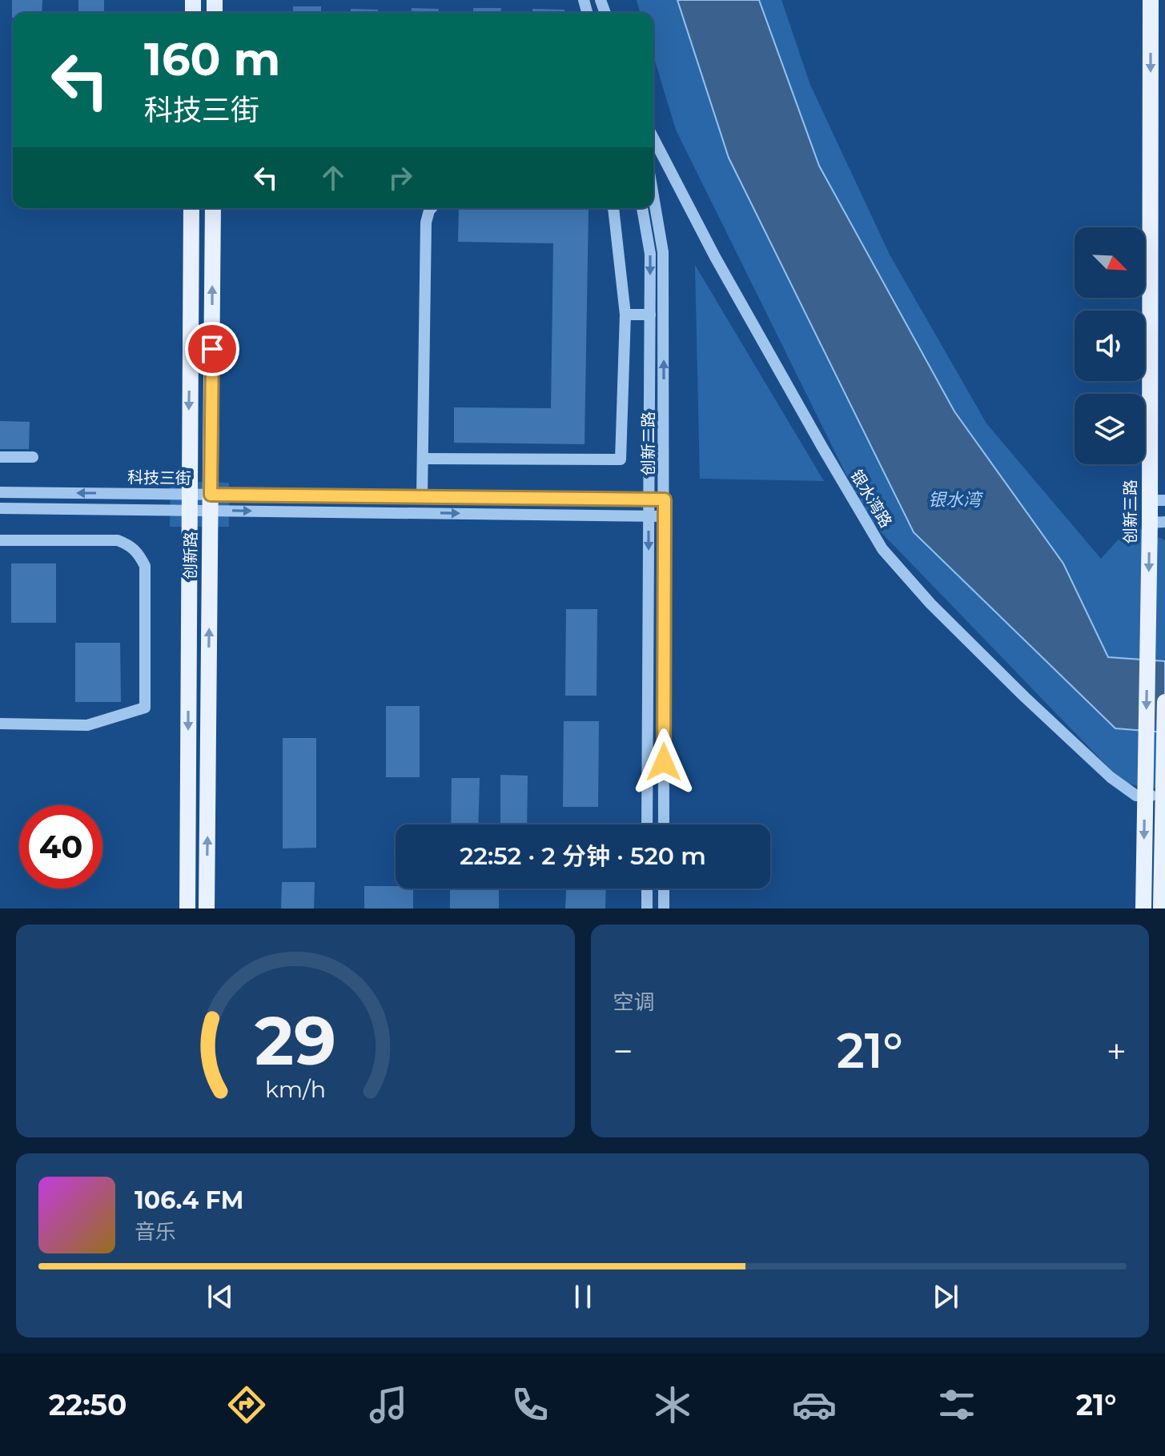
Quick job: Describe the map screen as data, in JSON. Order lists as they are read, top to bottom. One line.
{"streets":{"main road":["创新三路","创新路"],"street":["创新二路","科技三街","银水湾路"]},"crossings":[["创新二路","科技三街"],["科技三街","创新路"],["银水湾路","创新三路"]],"one_way":["创新三路"],"water":["银水湾"],"north":"bottom right","page":{"turn":["160 m","科技三街"],"limit":"40","trip":"22:52 · 2 分钟 · 520 m","tile":"空调","heat":["−","21°","+"],"song":["106.4 FM","音乐"],"tabs":["22:50","21°"],"gauge":["29","km/h"]}}
